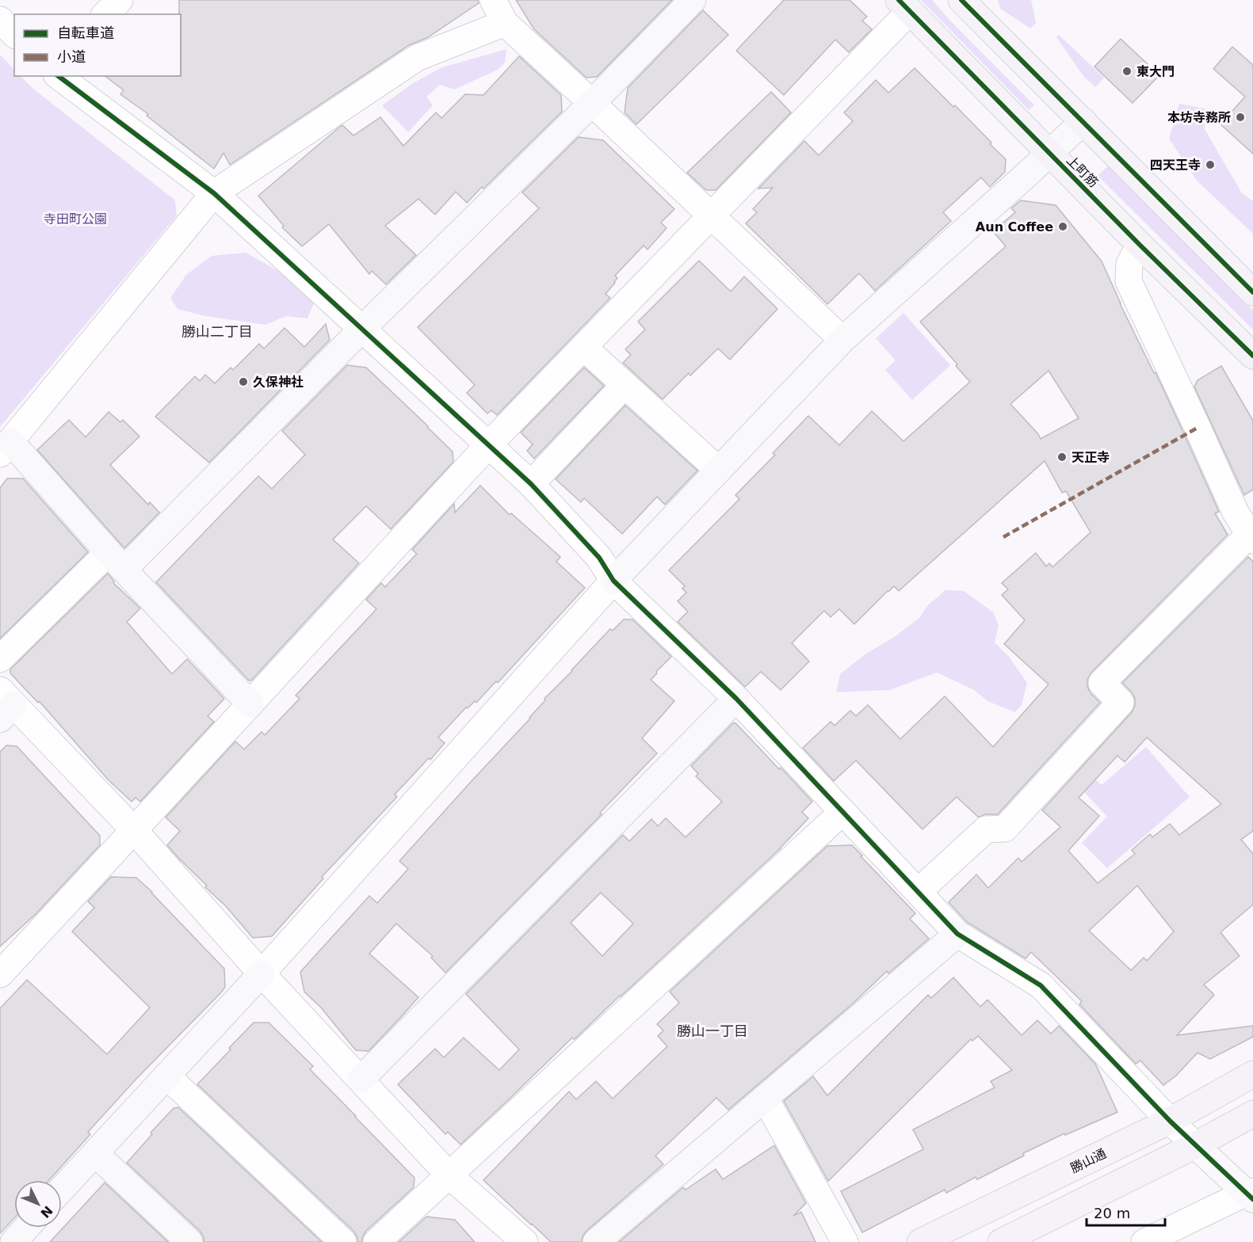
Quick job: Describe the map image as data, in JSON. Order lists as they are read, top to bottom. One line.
{"streets":{"main road":["上町筋","勝山通"]},"districts":["勝山二丁目","勝山一丁目"],"parks":["寺田町公園"],"places":["東大門","本坊寺務所","四天王寺","Aun Coffee","久保神社","天正寺"],"legend":["自転車道","小道"],"scale_bar":"20 m","north":"bottom right"}
